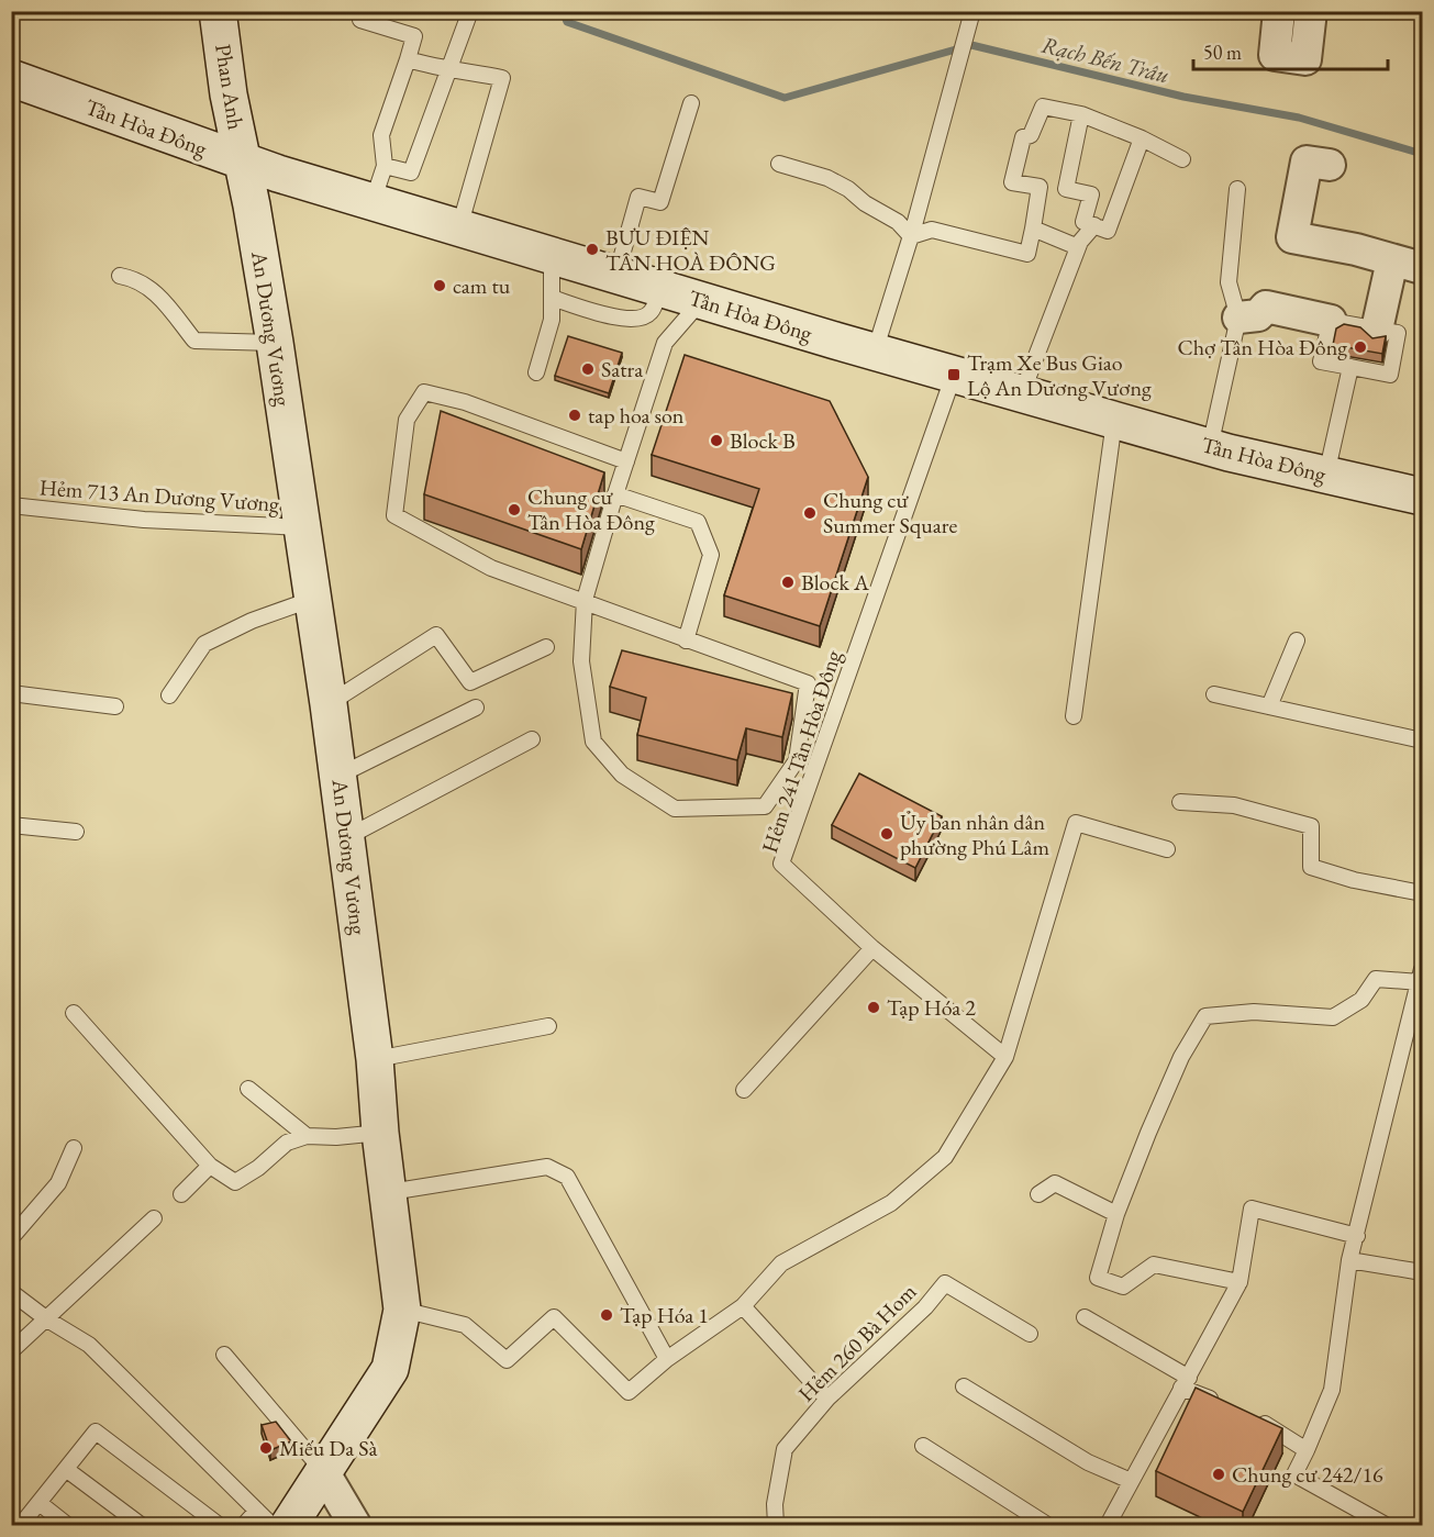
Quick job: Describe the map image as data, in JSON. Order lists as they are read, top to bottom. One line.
{"streets":{"main road":["Phan Anh","Tân Hòa Đông","An Dương Vương"],"lane":["Hẻm 713 An Dương Vương","Hẻm 241 Tân Hòa Đông","Hẻm 260 Bà Hom"]},"crossings":[["Phan Anh","Tân Hòa Đông"],["Phan Anh","An Dương Vương"],["Tân Hòa Đông","An Dương Vương"],["Tân Hòa Đông","Hẻm 241 Tân Hòa Đông"],["An Dương Vương","Hẻm 713 An Dương Vương"]],"water":["Rạch Bến Trâu"],"places":{"other":["BƯU ĐIỆN TÂN HOÀ ĐÔNG","cam tu","Chợ Tân Hòa Đông","Satra","tap hoa son","Block B","Chung cư Tân Hòa Đông","Chung cư Summer Square","Block A","Ủy ban nhân dân phường Phú Lâm","Tạp Hóa 2","Tạp Hóa 1","Miếu Da Sà","Chung cư 242/16"],"transit":["Trạm Xe Bus Giao Lộ An Dương Vương"]},"scale_bar":"50 m"}
